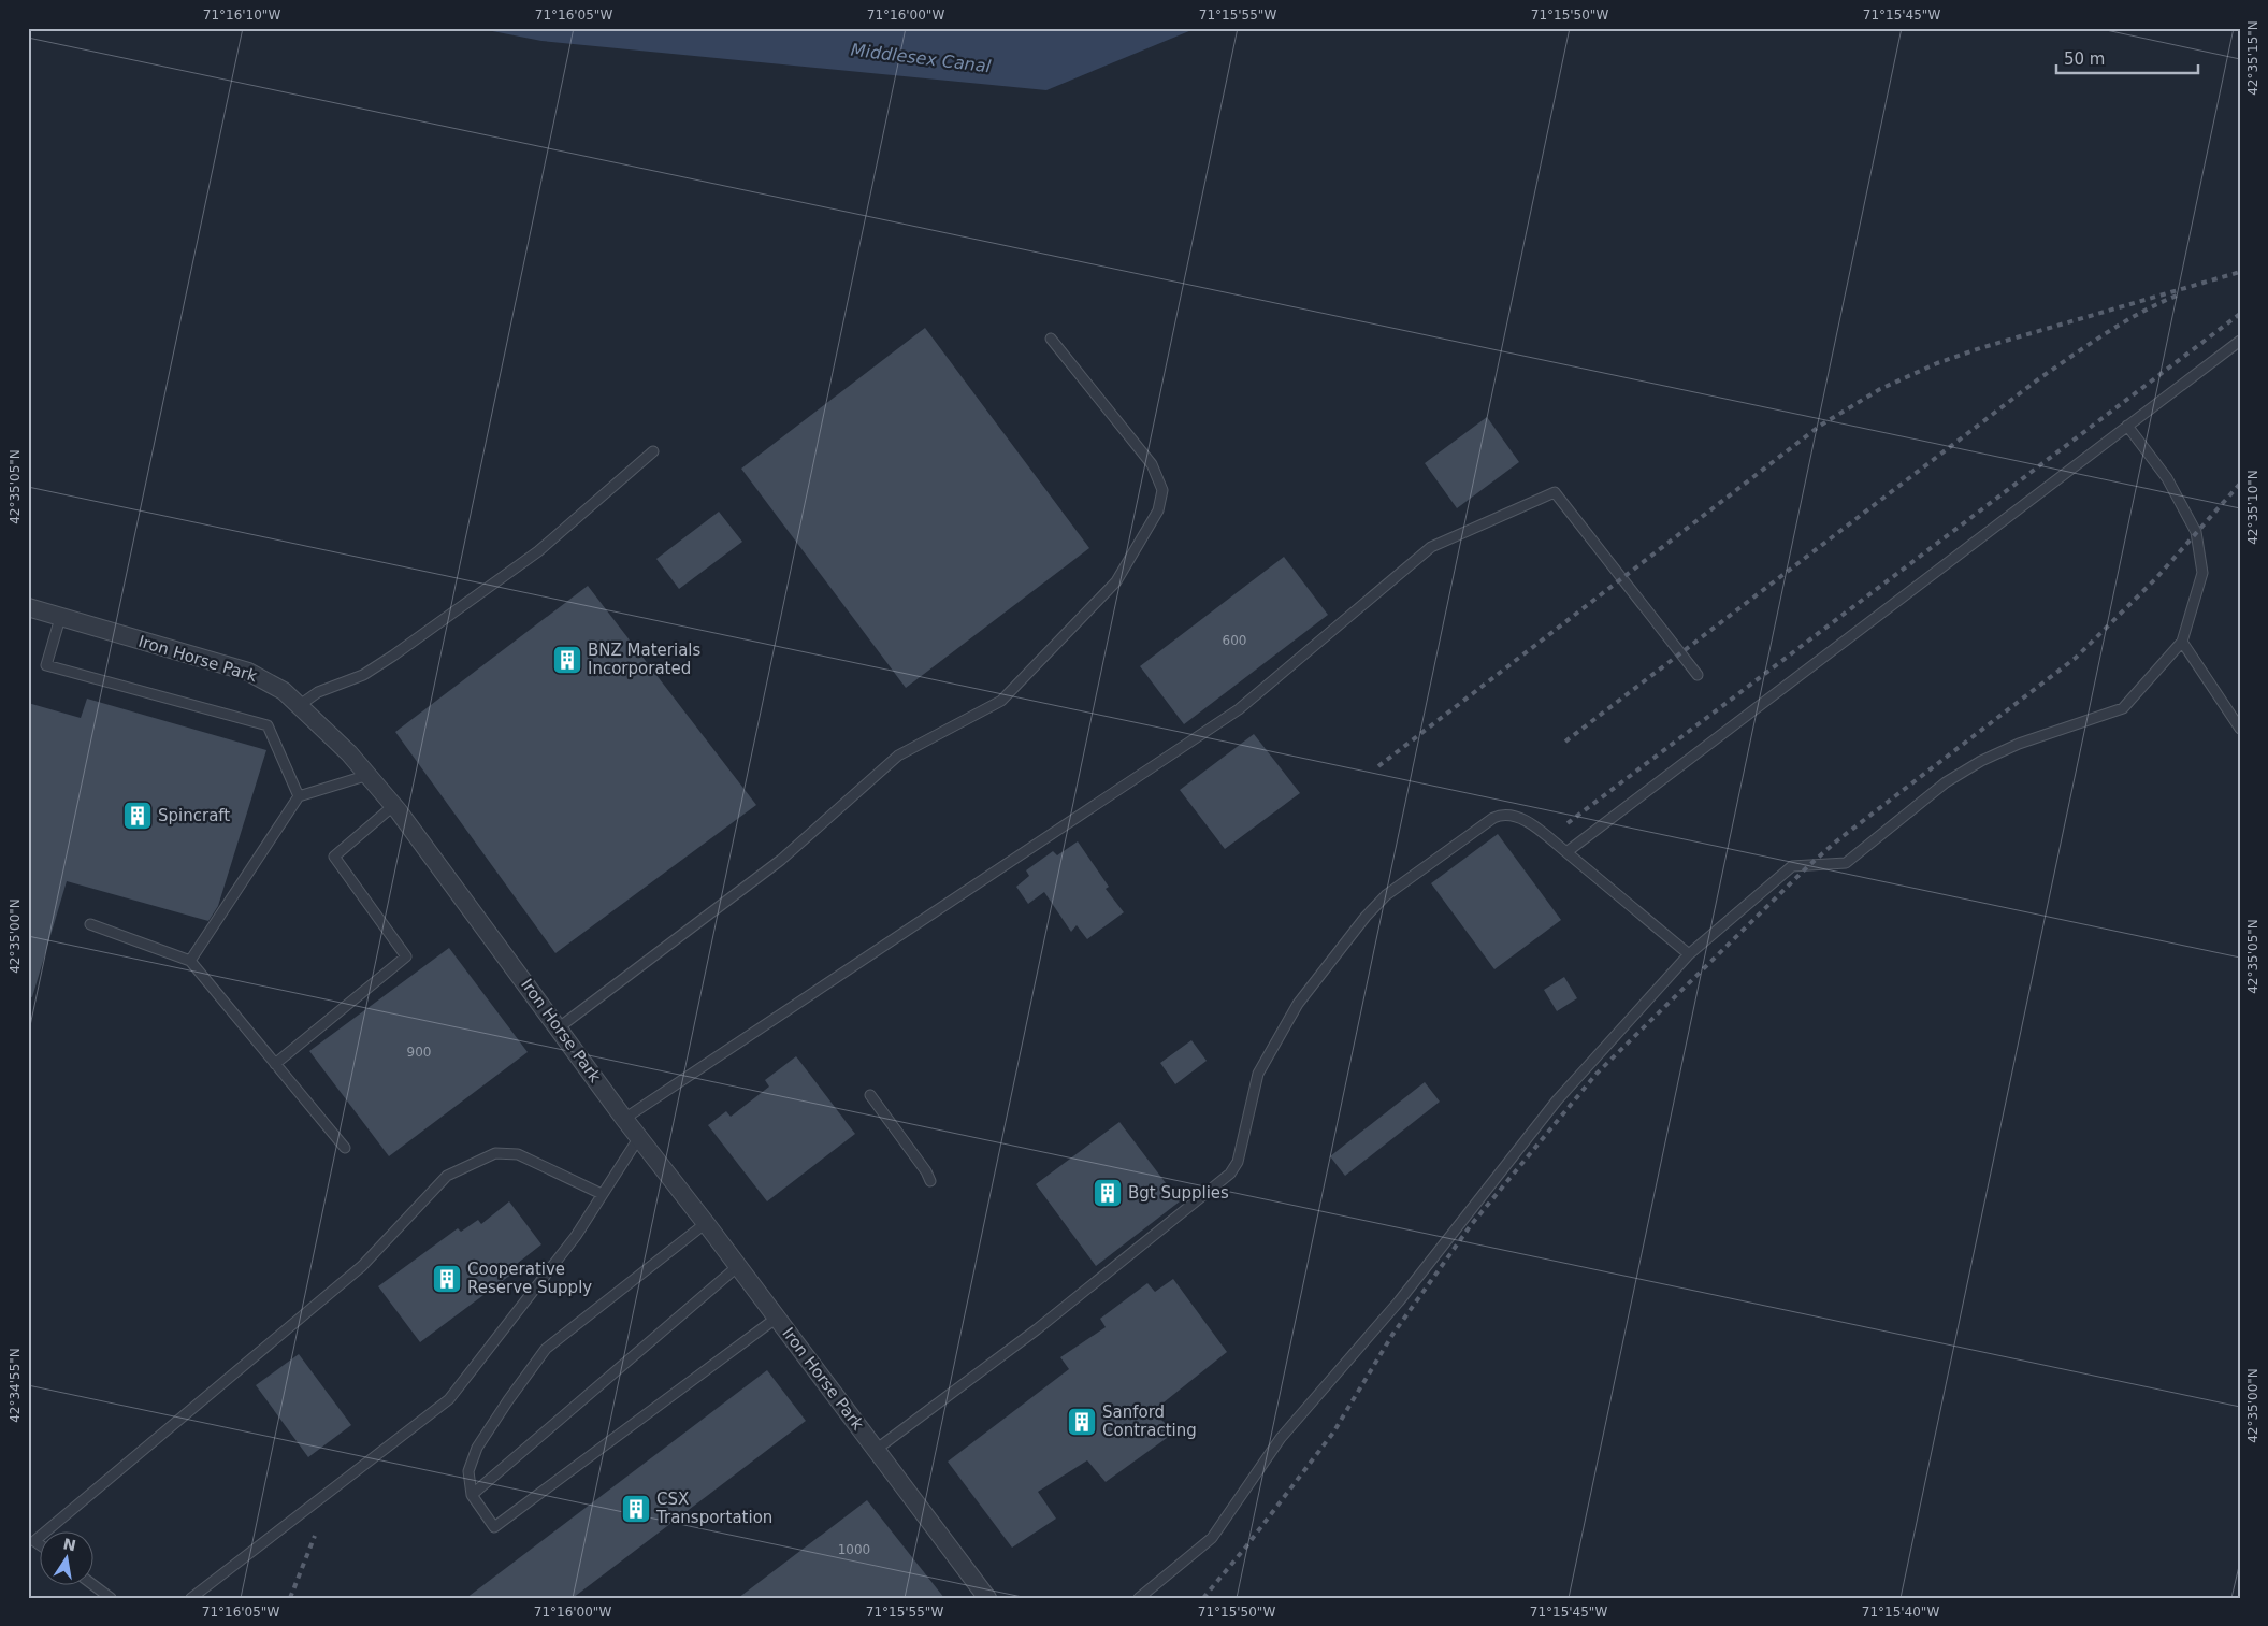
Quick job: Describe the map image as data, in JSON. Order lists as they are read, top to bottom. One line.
{"streets":{"street":["Iron Horse Park"]},"water":["Middlesex Canal"],"places":{"building":["BNZ Materials Incorporated","Spincraft","Bgt Supplies","Cooperative Reserve Supply","Sanford Contracting","CSX Transportation"]},"house_numbers":["600","900","1000"],"scale_bar":"50 m","north":"top","coordinates":["71°16'10\"W","71°16'05\"W","71°16'00\"W","71°15'55\"W","71°15'50\"W","71°15'45\"W","42°35'15\"N","42°35'05\"N","42°35'10\"N","42°35'00\"N","42°34'55\"N","71°15'40\"W"]}
